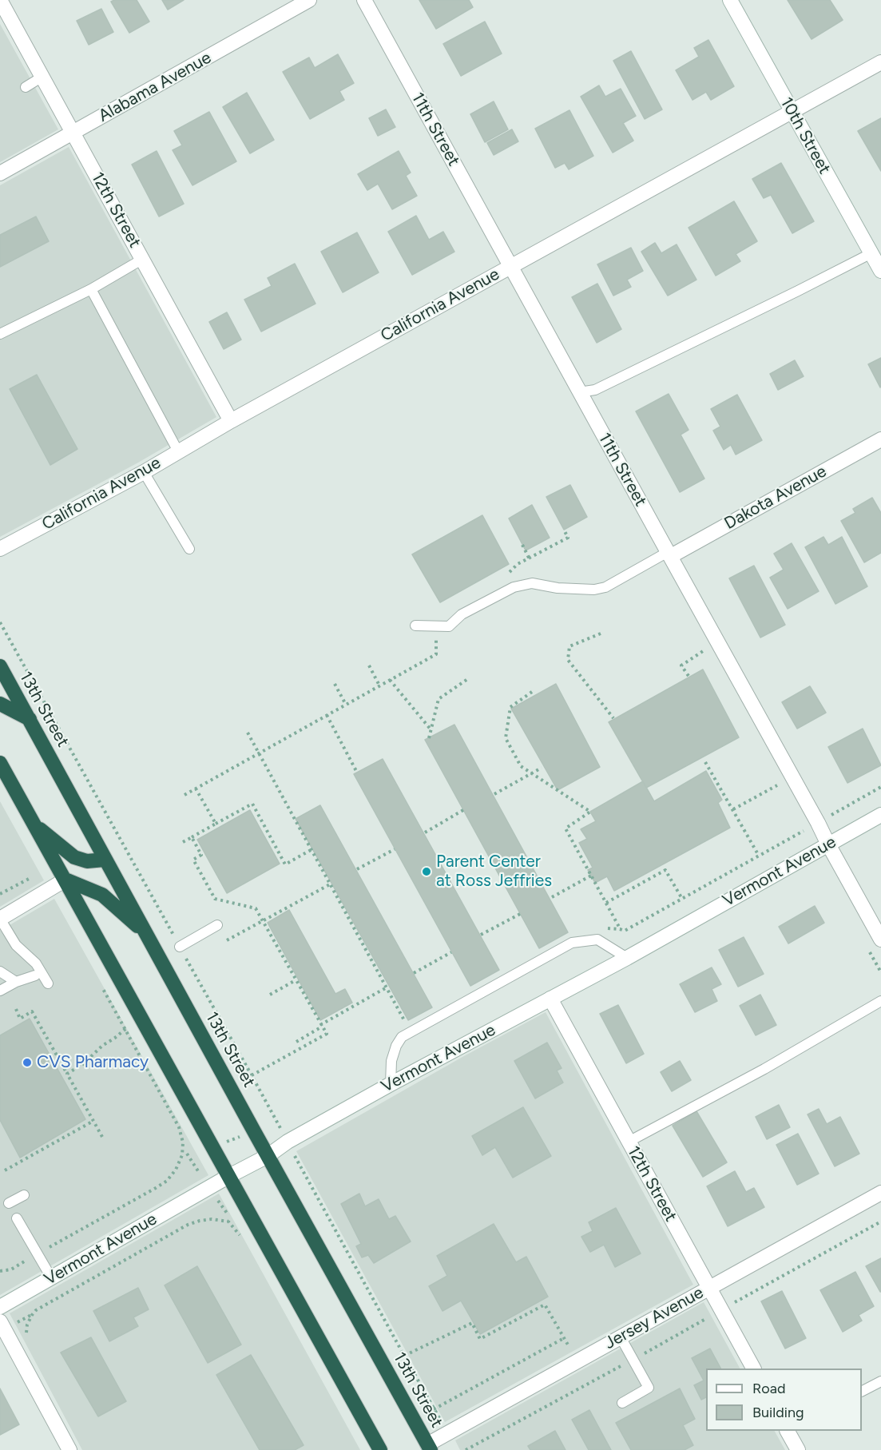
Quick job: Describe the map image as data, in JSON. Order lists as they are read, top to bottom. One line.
{"streets":{"highway":["13th Street"],"street":["Alabama Avenue","11th Street","10th Street","12th Street","California Avenue","Dakota Avenue","Vermont Avenue","Jersey Avenue"]},"crossings":[["Alabama Avenue","12th Street"],["11th Street","California Avenue"],["11th Street","Dakota Avenue"],["11th Street","Vermont Avenue"],["10th Street","California Avenue"],["12th Street","California Avenue"],["12th Street","Vermont Avenue"],["12th Street","Jersey Avenue"],["13th Street","Vermont Avenue"],["13th Street","Jersey Avenue"]],"places":["Parent Center at Ross Jeffries","CVS Pharmacy"],"legend":["Road","Building"]}
